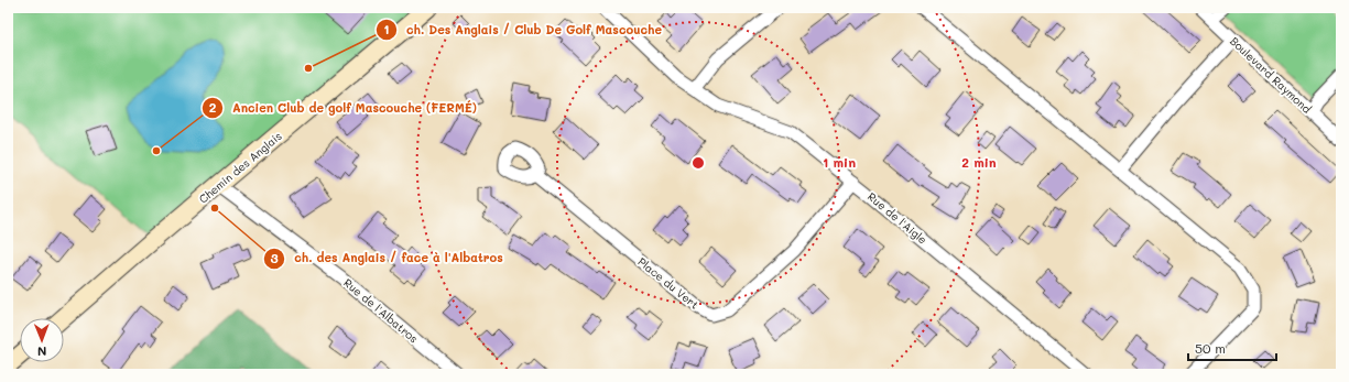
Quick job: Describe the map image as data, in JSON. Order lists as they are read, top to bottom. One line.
{"streets":{"street":["Boulevard Raymond","Chemin des Anglais","Rue de l'Aigle","Place du Vert","Rue de l'Albatros"]},"crossings":[["Chemin des Anglais","Rue de l'Albatros"],["Rue de l'Aigle","Place du Vert"]],"places":["ch. Des Anglais / Club De Golf Mascouche","Ancien Club de golf Mascouche (FERMÉ)","ch. des Anglais / face à l'Albatros"],"scale_bar":"50 m","north":"bottom","rings":["1 min","2 min"]}
